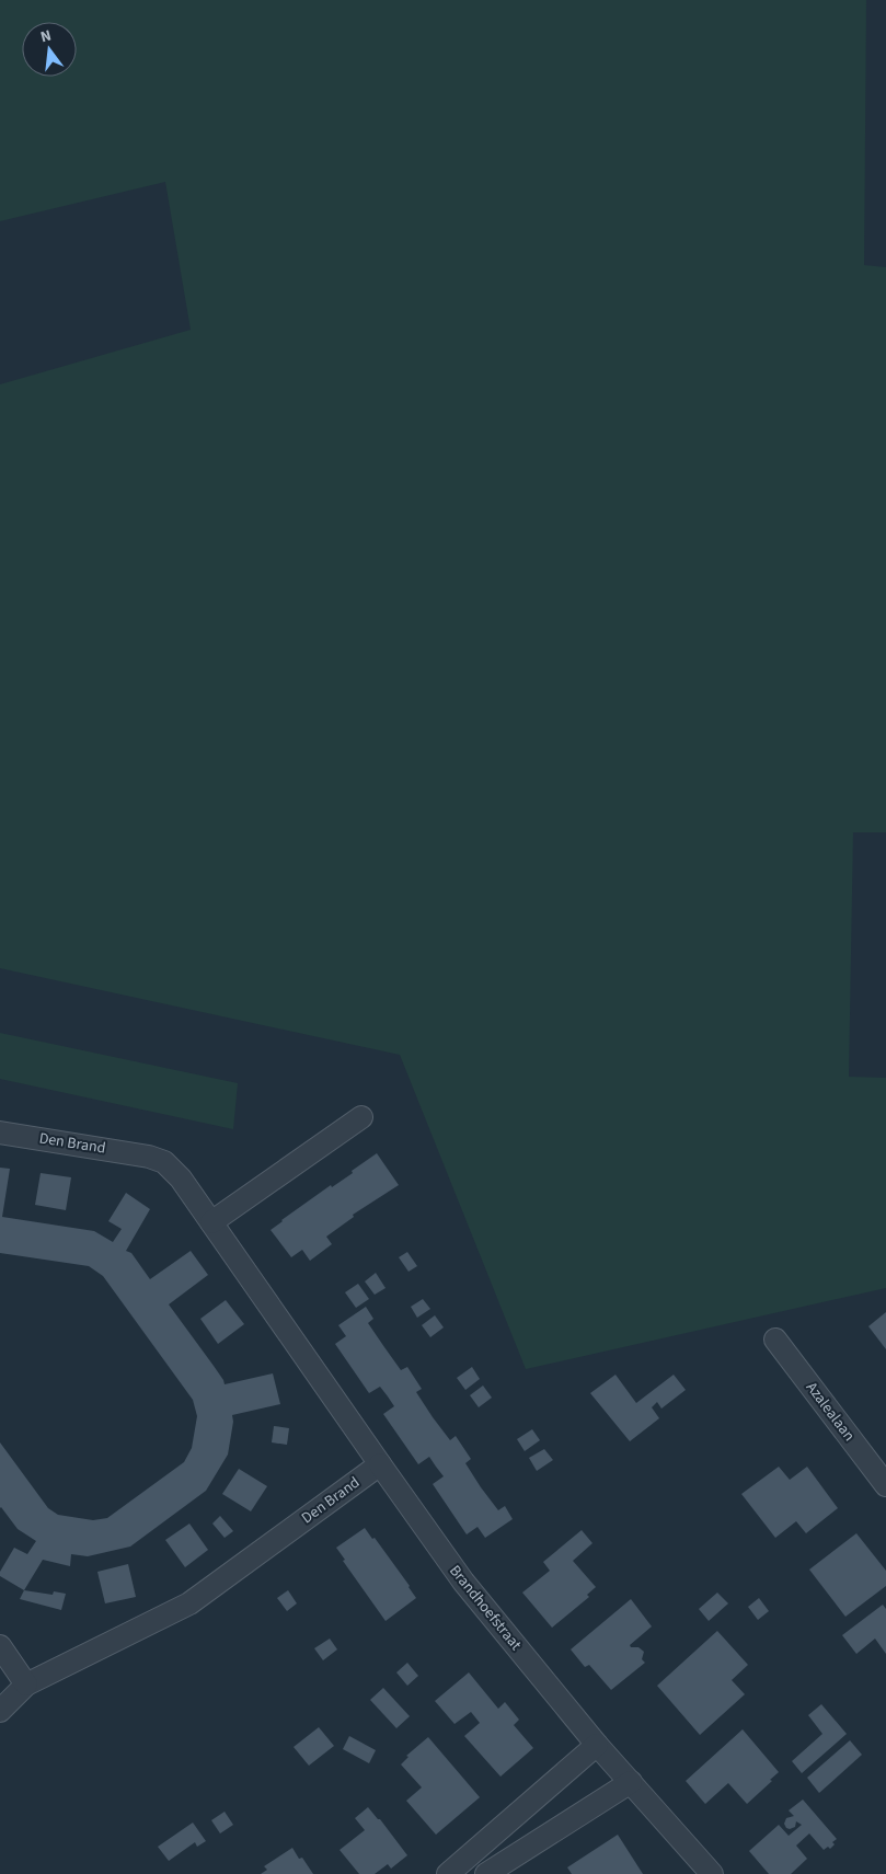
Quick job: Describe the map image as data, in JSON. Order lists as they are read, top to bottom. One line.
{"streets":{"street":["Den Brand","Azalealaan","Brandhoefstraat"]},"crossings":[["Den Brand","Brandhoefstraat"]],"north":"top"}
